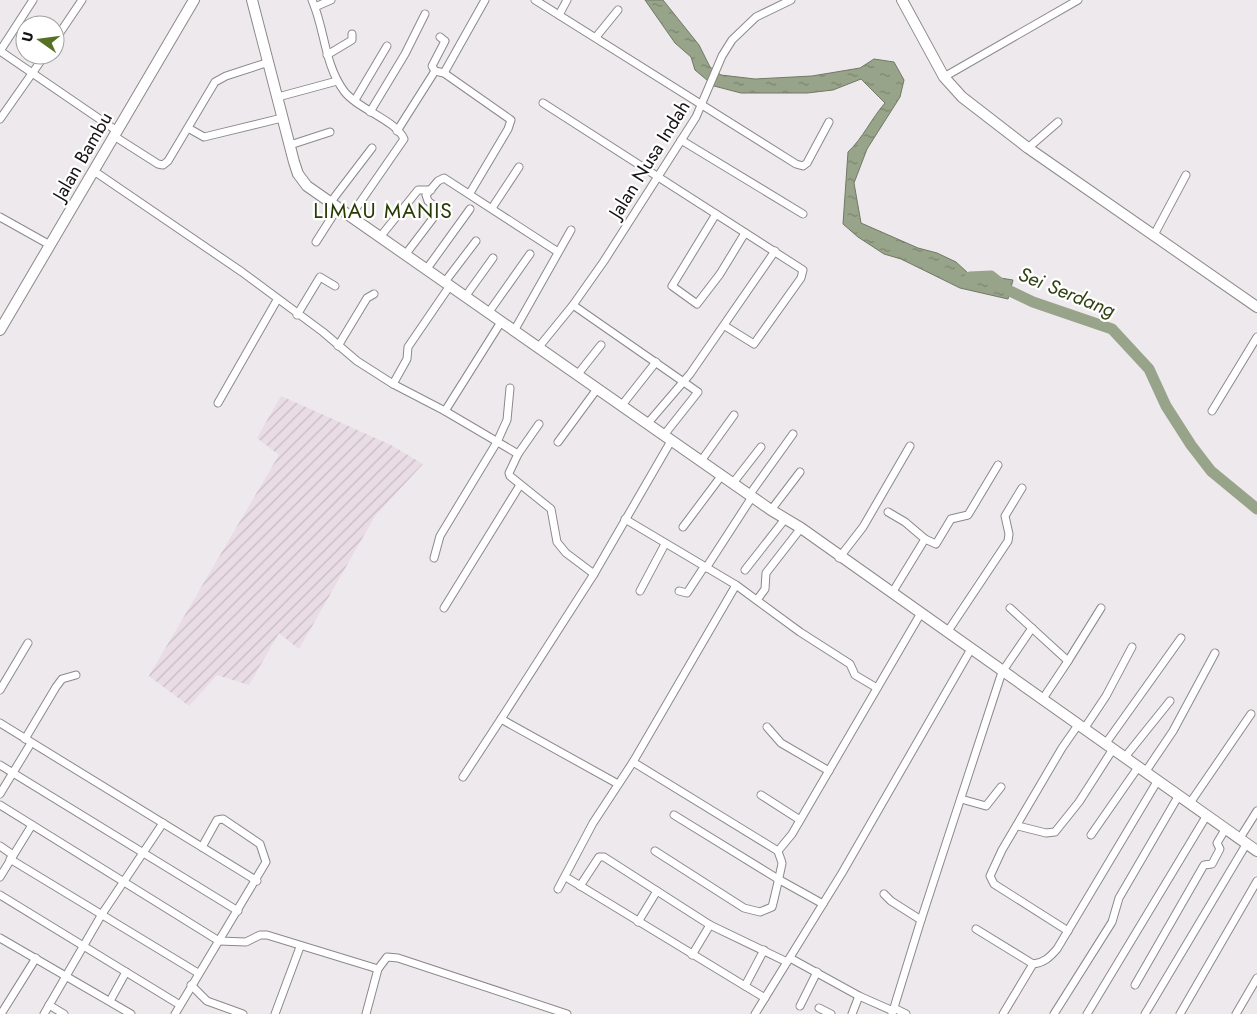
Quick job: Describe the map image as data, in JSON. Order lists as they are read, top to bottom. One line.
{"streets":{"main road":["Jalan Bambu"],"street":["Jalan Nusa Indah"]},"districts":["LIMAU MANIS"],"water":["Sei Serdang"],"north":"left"}
